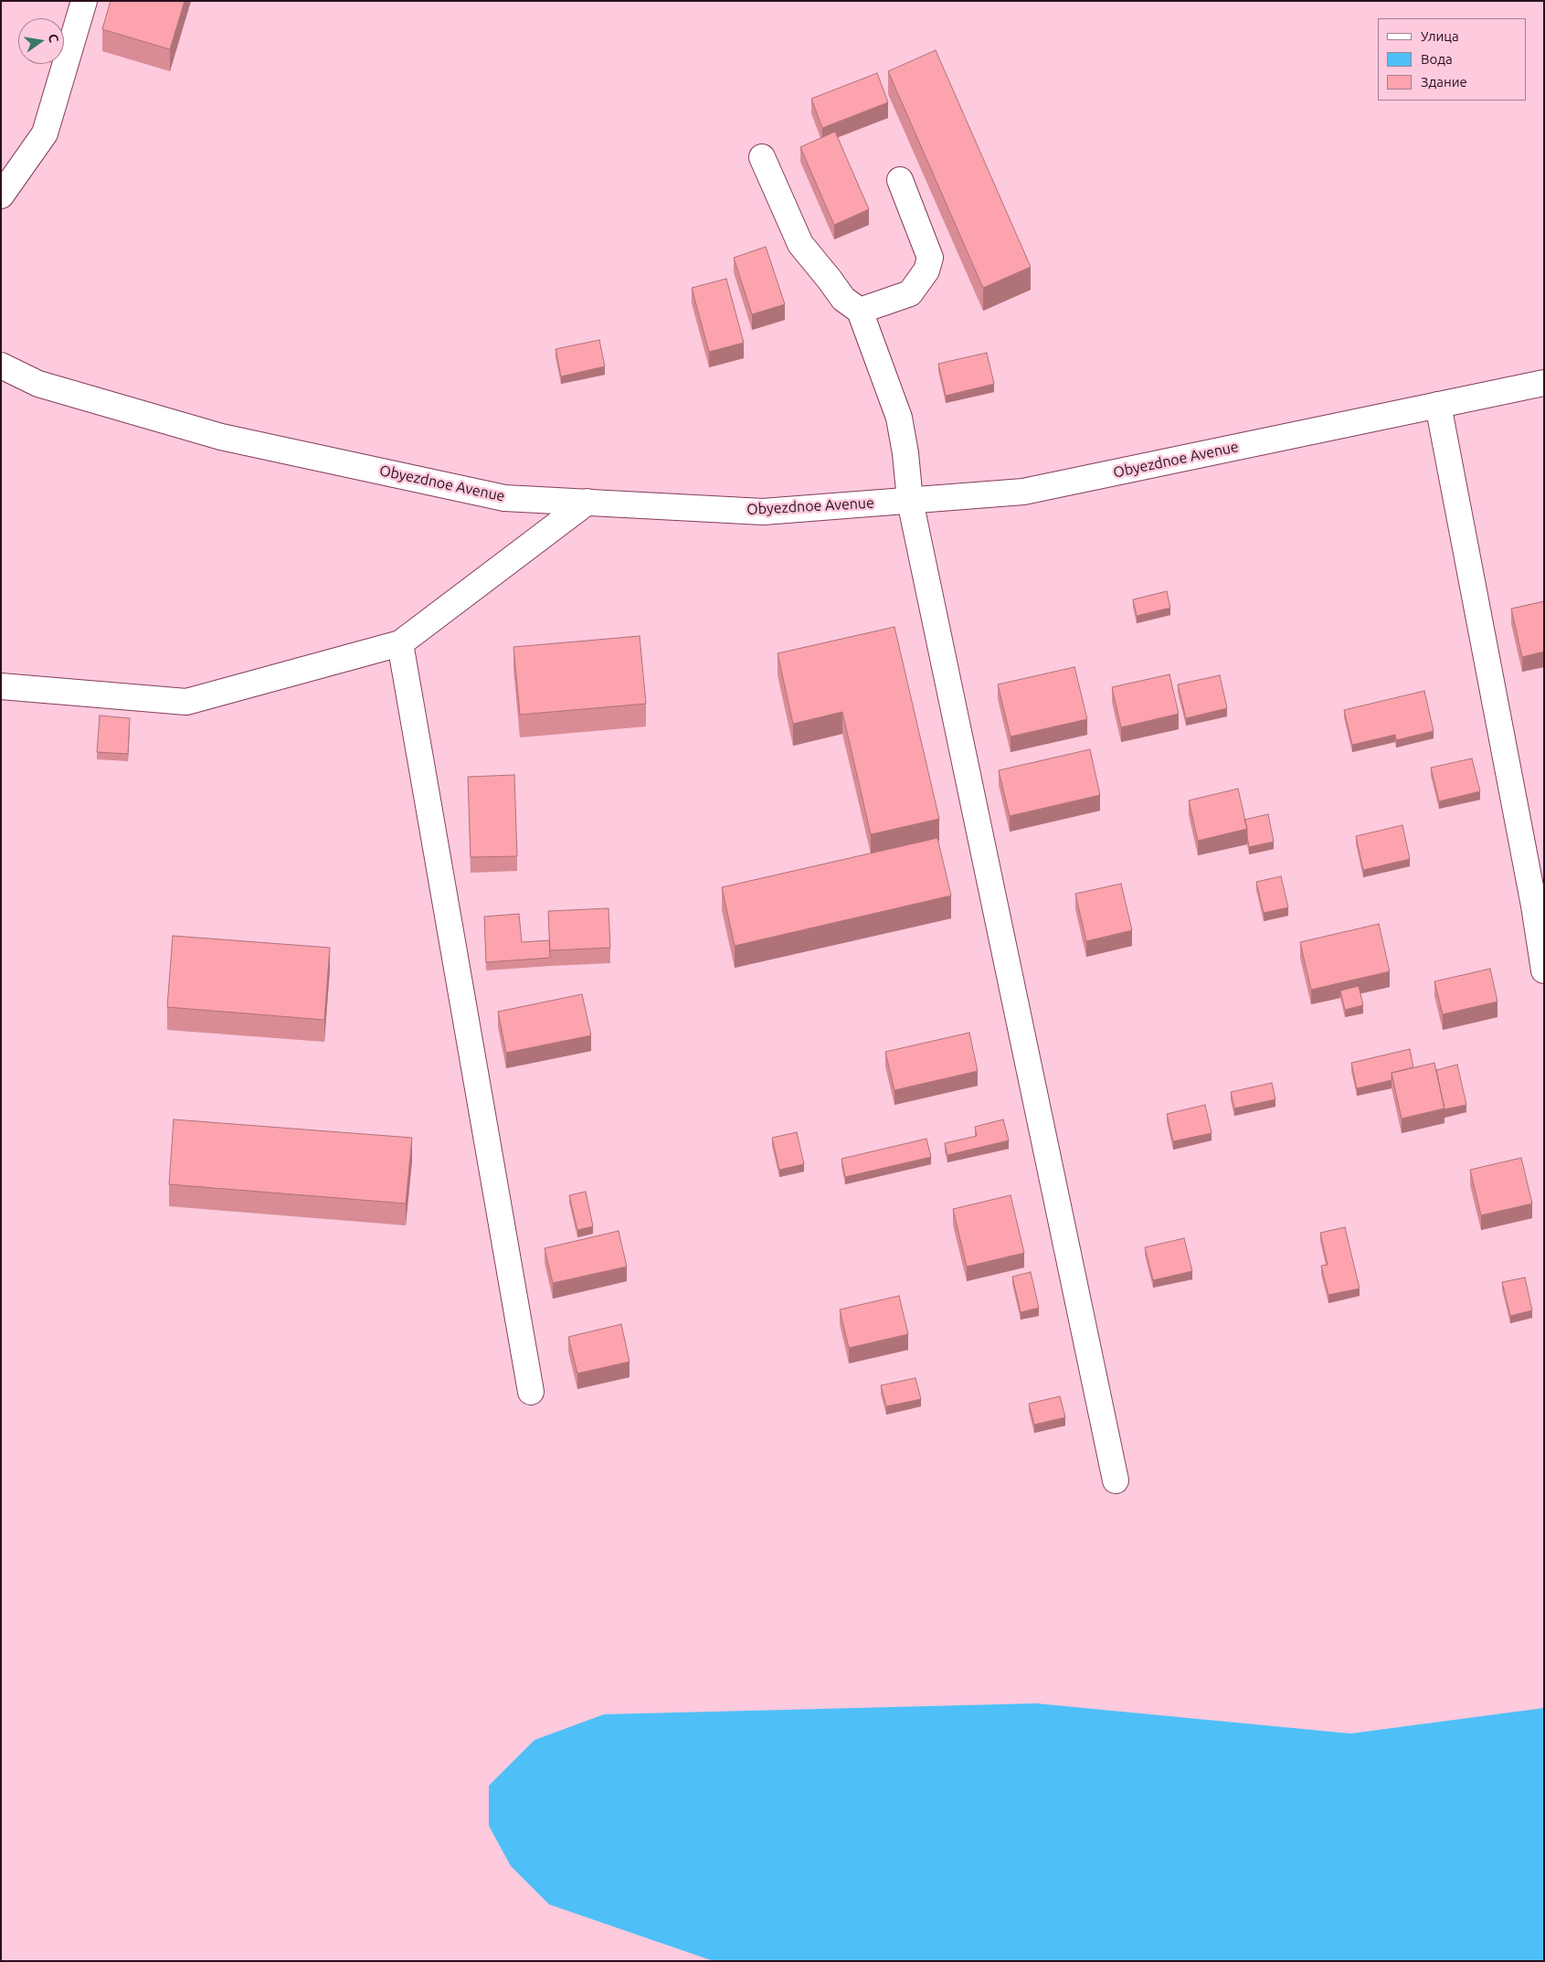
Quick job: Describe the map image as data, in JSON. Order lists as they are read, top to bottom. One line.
{"streets":{"main road":["Obyezdnoe Avenue"]},"legend":["Улица","Вода","Здание"],"north":"right"}
